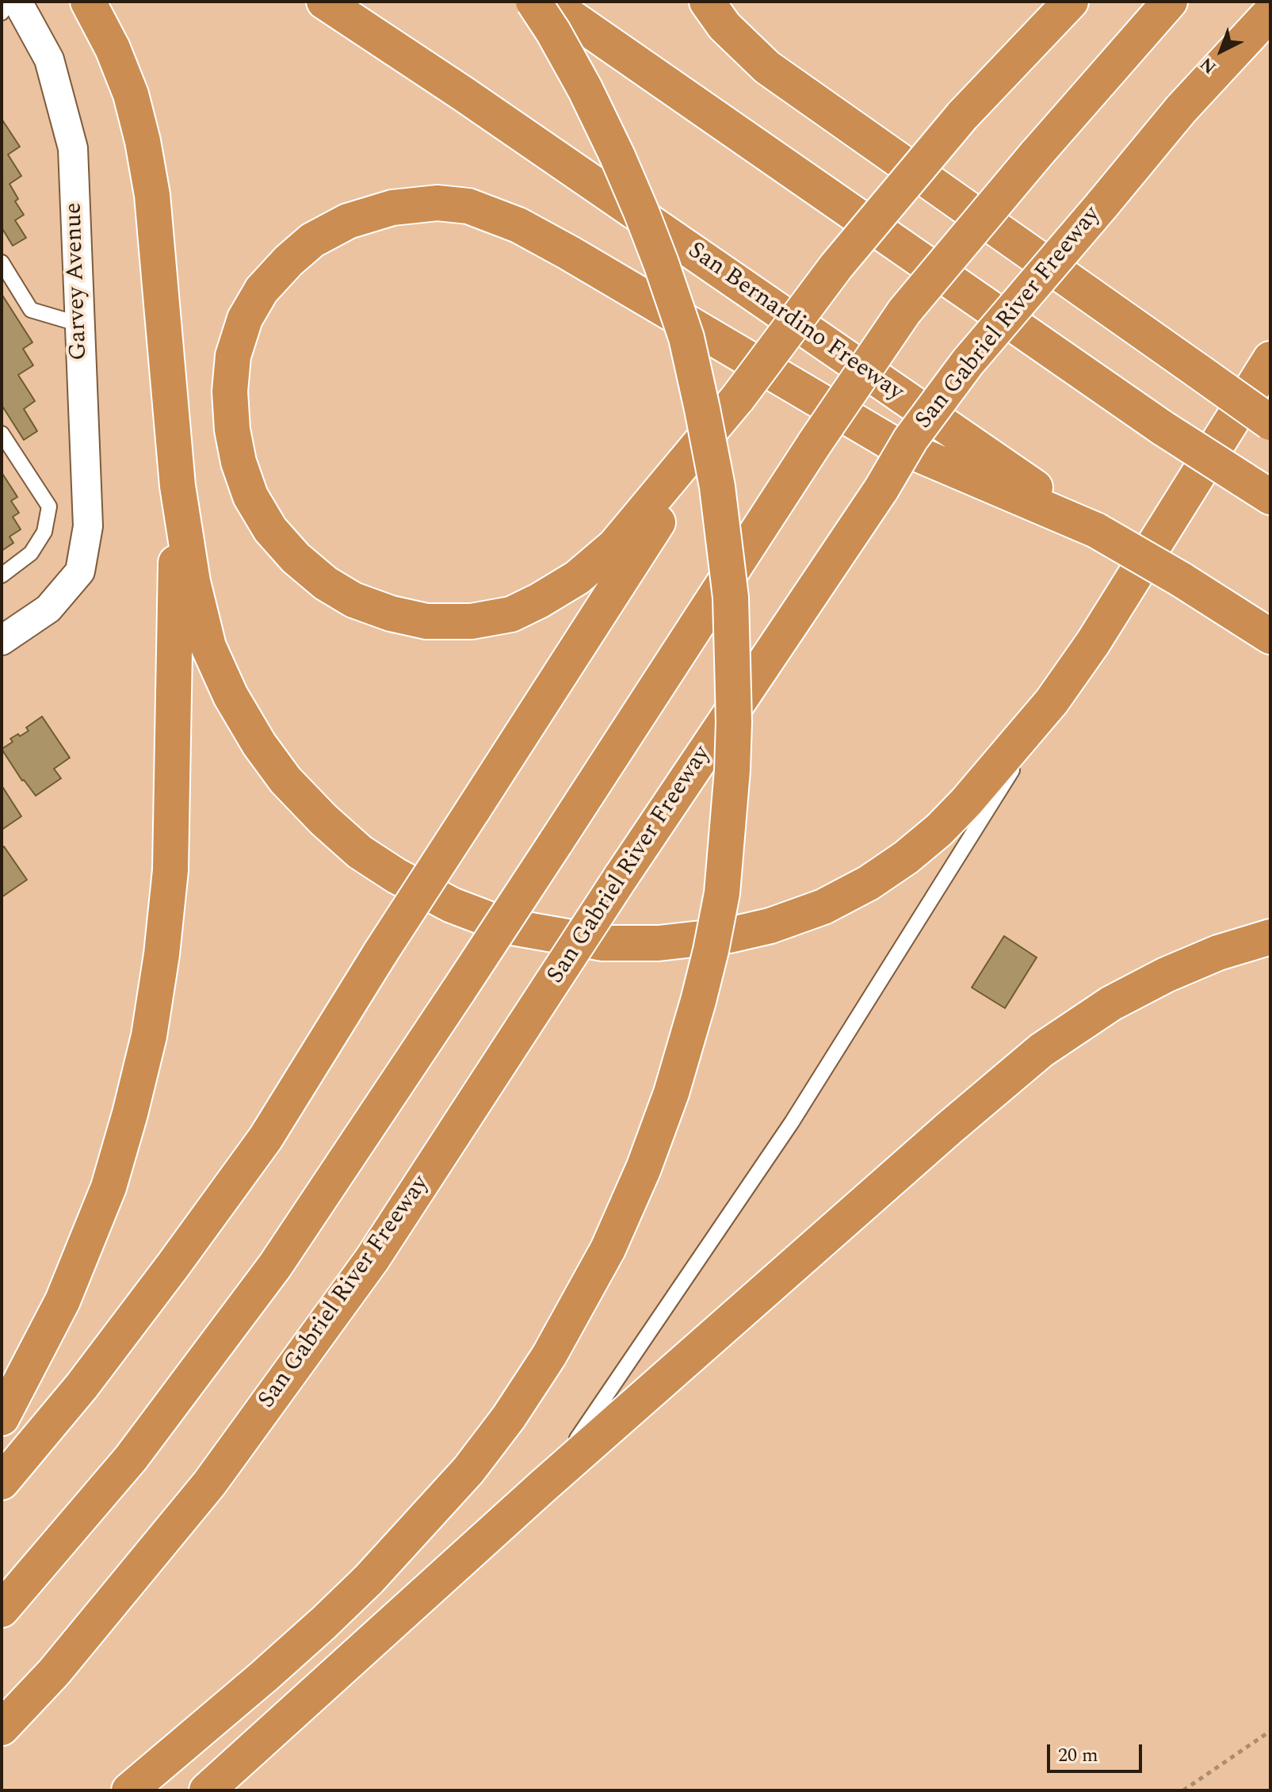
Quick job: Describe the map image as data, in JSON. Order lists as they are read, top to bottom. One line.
{"streets":{"highway":["San Gabriel River Freeway","San Bernardino Freeway"],"street":["Garvey Avenue"]},"scale_bar":"20 m","north":"bottom left"}
